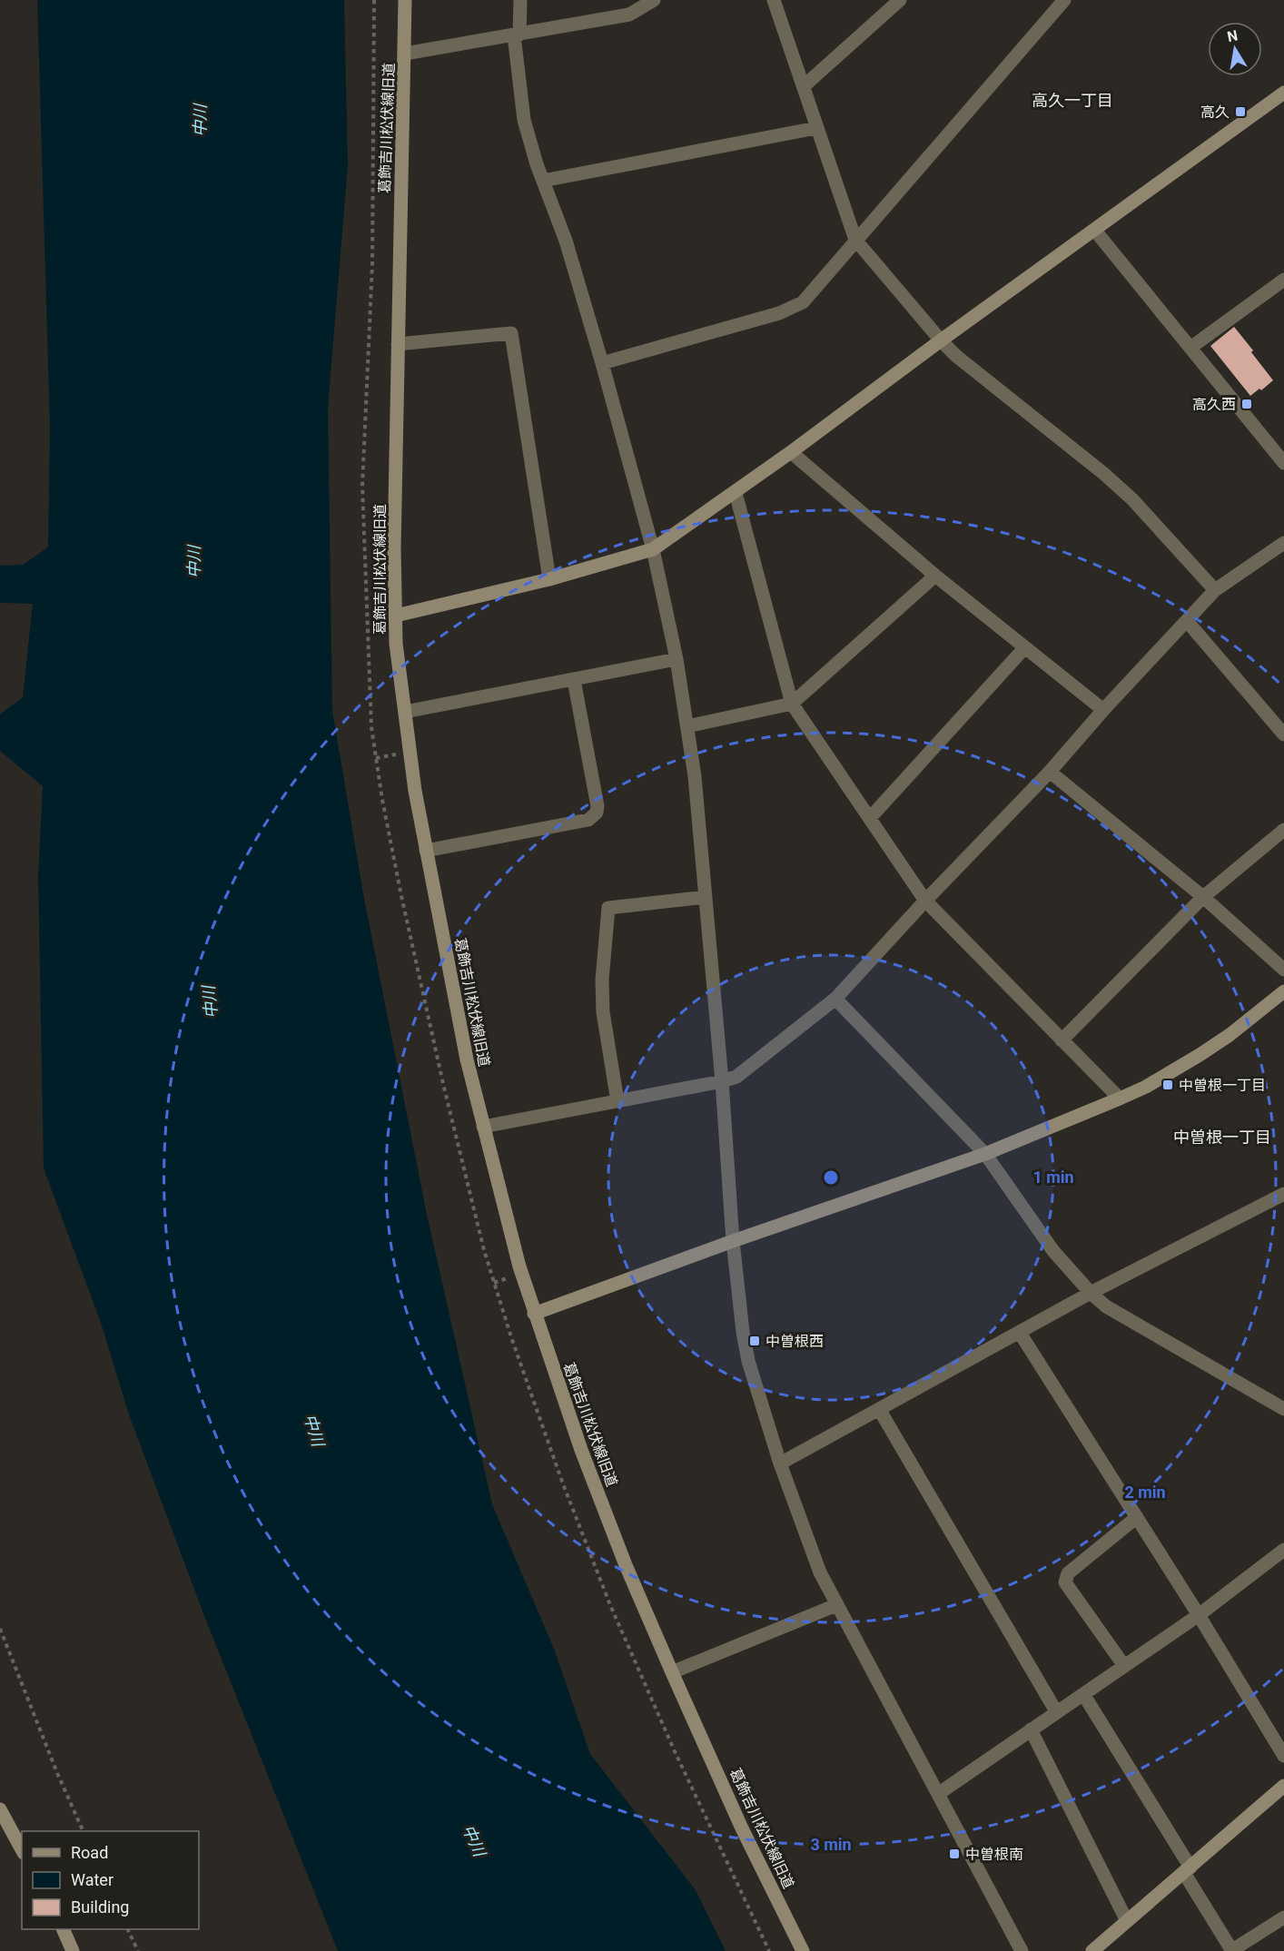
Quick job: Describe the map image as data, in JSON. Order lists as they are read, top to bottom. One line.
{"streets":{"street":["葛飾吉川松伏線旧道"]},"districts":["高久一丁目","中曽根一丁目"],"water":["中川"],"places":{"transit":["高久","高久西","中曽根一丁目","中曽根西","中曽根南"]},"legend":["Road","Water","Building"],"north":"top","rings":["1 min","2 min","3 min"]}
